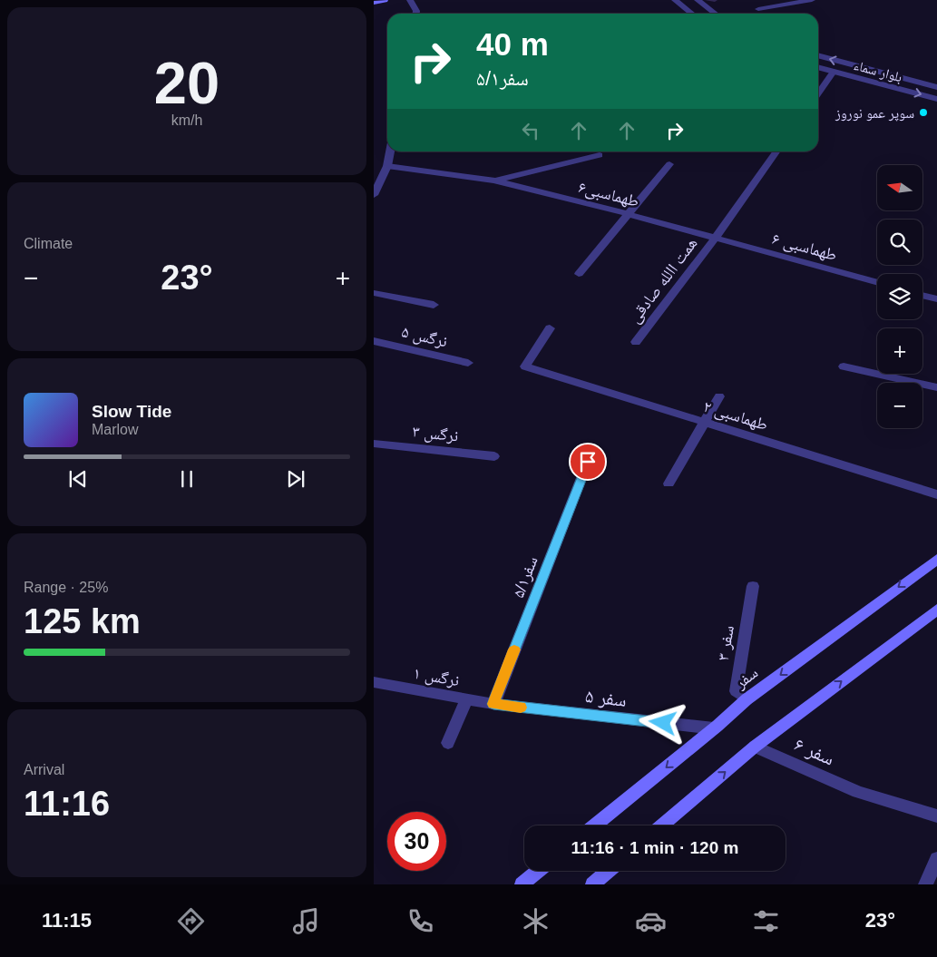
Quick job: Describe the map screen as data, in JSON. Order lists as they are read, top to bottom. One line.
{"streets":{"main road":["سفر"],"street":["بلوار سماء","۶طهماسبی","۶ طهماسبی","همت االله صادقی","۵ نرگس","۲ طهماسبی","۳ نرگس","۵/۱سفر","۳ سفر","۱ نرگس","۵ سفر","۶ سفر"]},"crossings":[["۶طهماسبی","۶ طهماسبی"],["۶طهماسبی","همت االله صادقی"],["۶ طهماسبی","همت االله صادقی"],["۵/۱سفر","۱ نرگس"],["۵/۱سفر","۵ سفر"],["۳ سفر","سفر"],["۱ نرگس","۵ سفر"],["سفر","۵ سفر"]],"places":["سوپر عمو نوروز"],"north":"left","page":{"tile":[["20","km/h"],"Climate",["Range · 25%","125 km"],["Arrival","11:16"]],"turn":["40 m","۵/۱سفر"],"map_buttons":["+","−"],"heat":["−","23°","+"],"song":["Slow Tide","Marlow"],"limit":"30","trip":"11:16 · 1 min · 120 m","tabs":["11:15","23°"]}}
